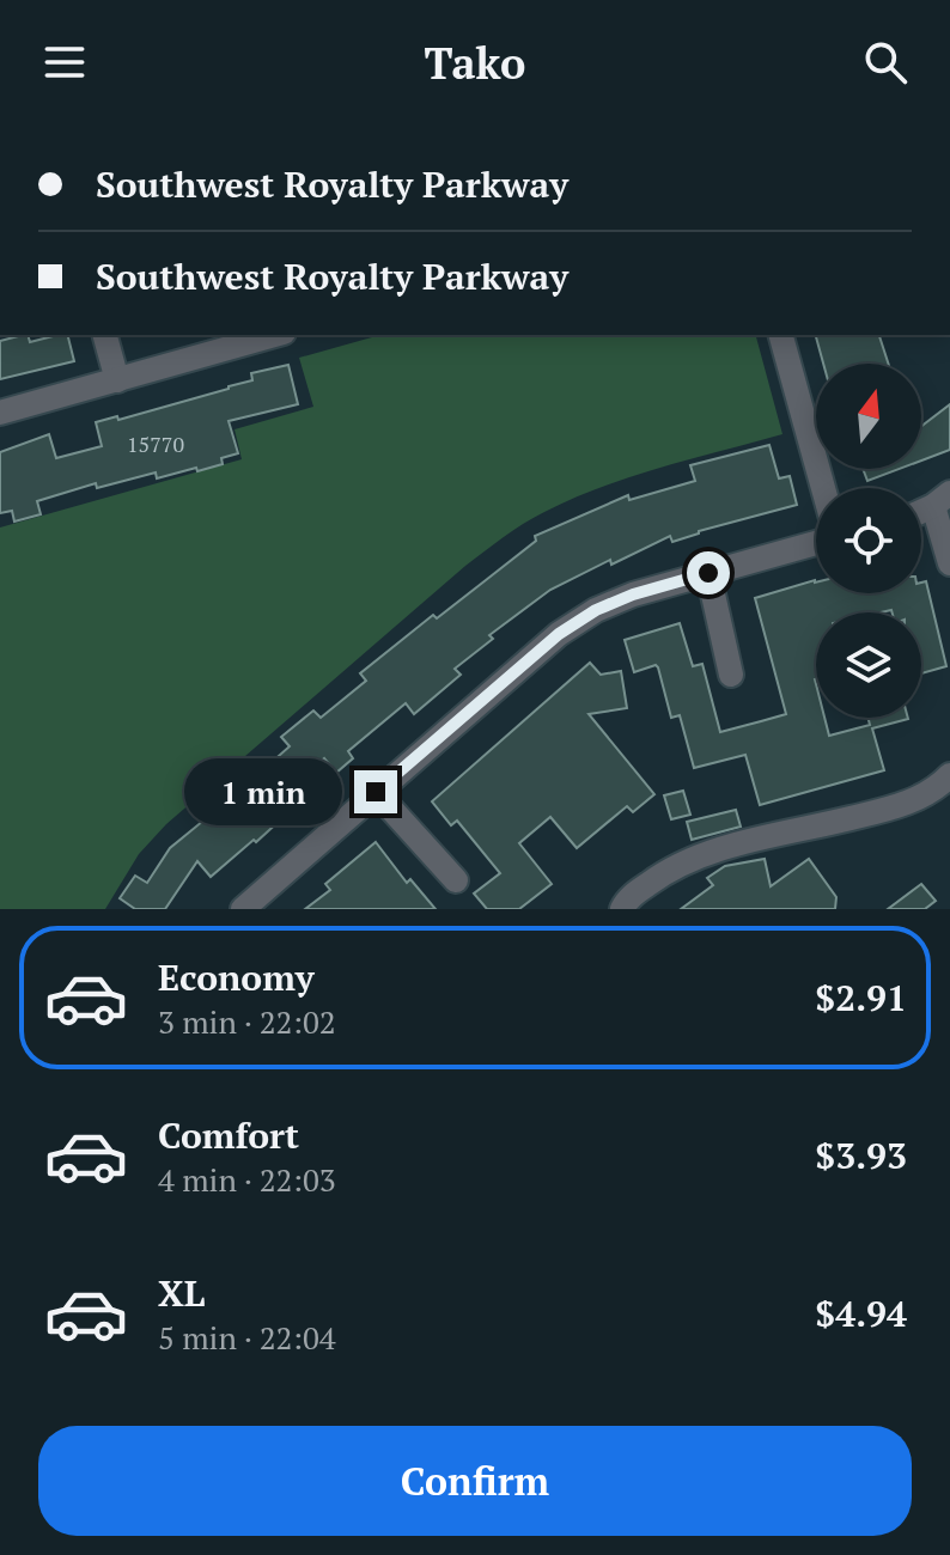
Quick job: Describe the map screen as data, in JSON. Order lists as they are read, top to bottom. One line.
{"house_numbers":["15770"],"north":"top","page":{"header":"Tako","banner":["Southwest Royalty Parkway","Southwest Royalty Parkway"],"bubble":"1 min","list":[{"name":"Economy","note":"3 min · 22:02","value":"$2.91"},{"name":"Comfort","note":"4 min · 22:03","value":"$3.93"},{"name":"XL","note":"5 min · 22:04","value":"$4.94"}],"buttons":"Confirm"}}
